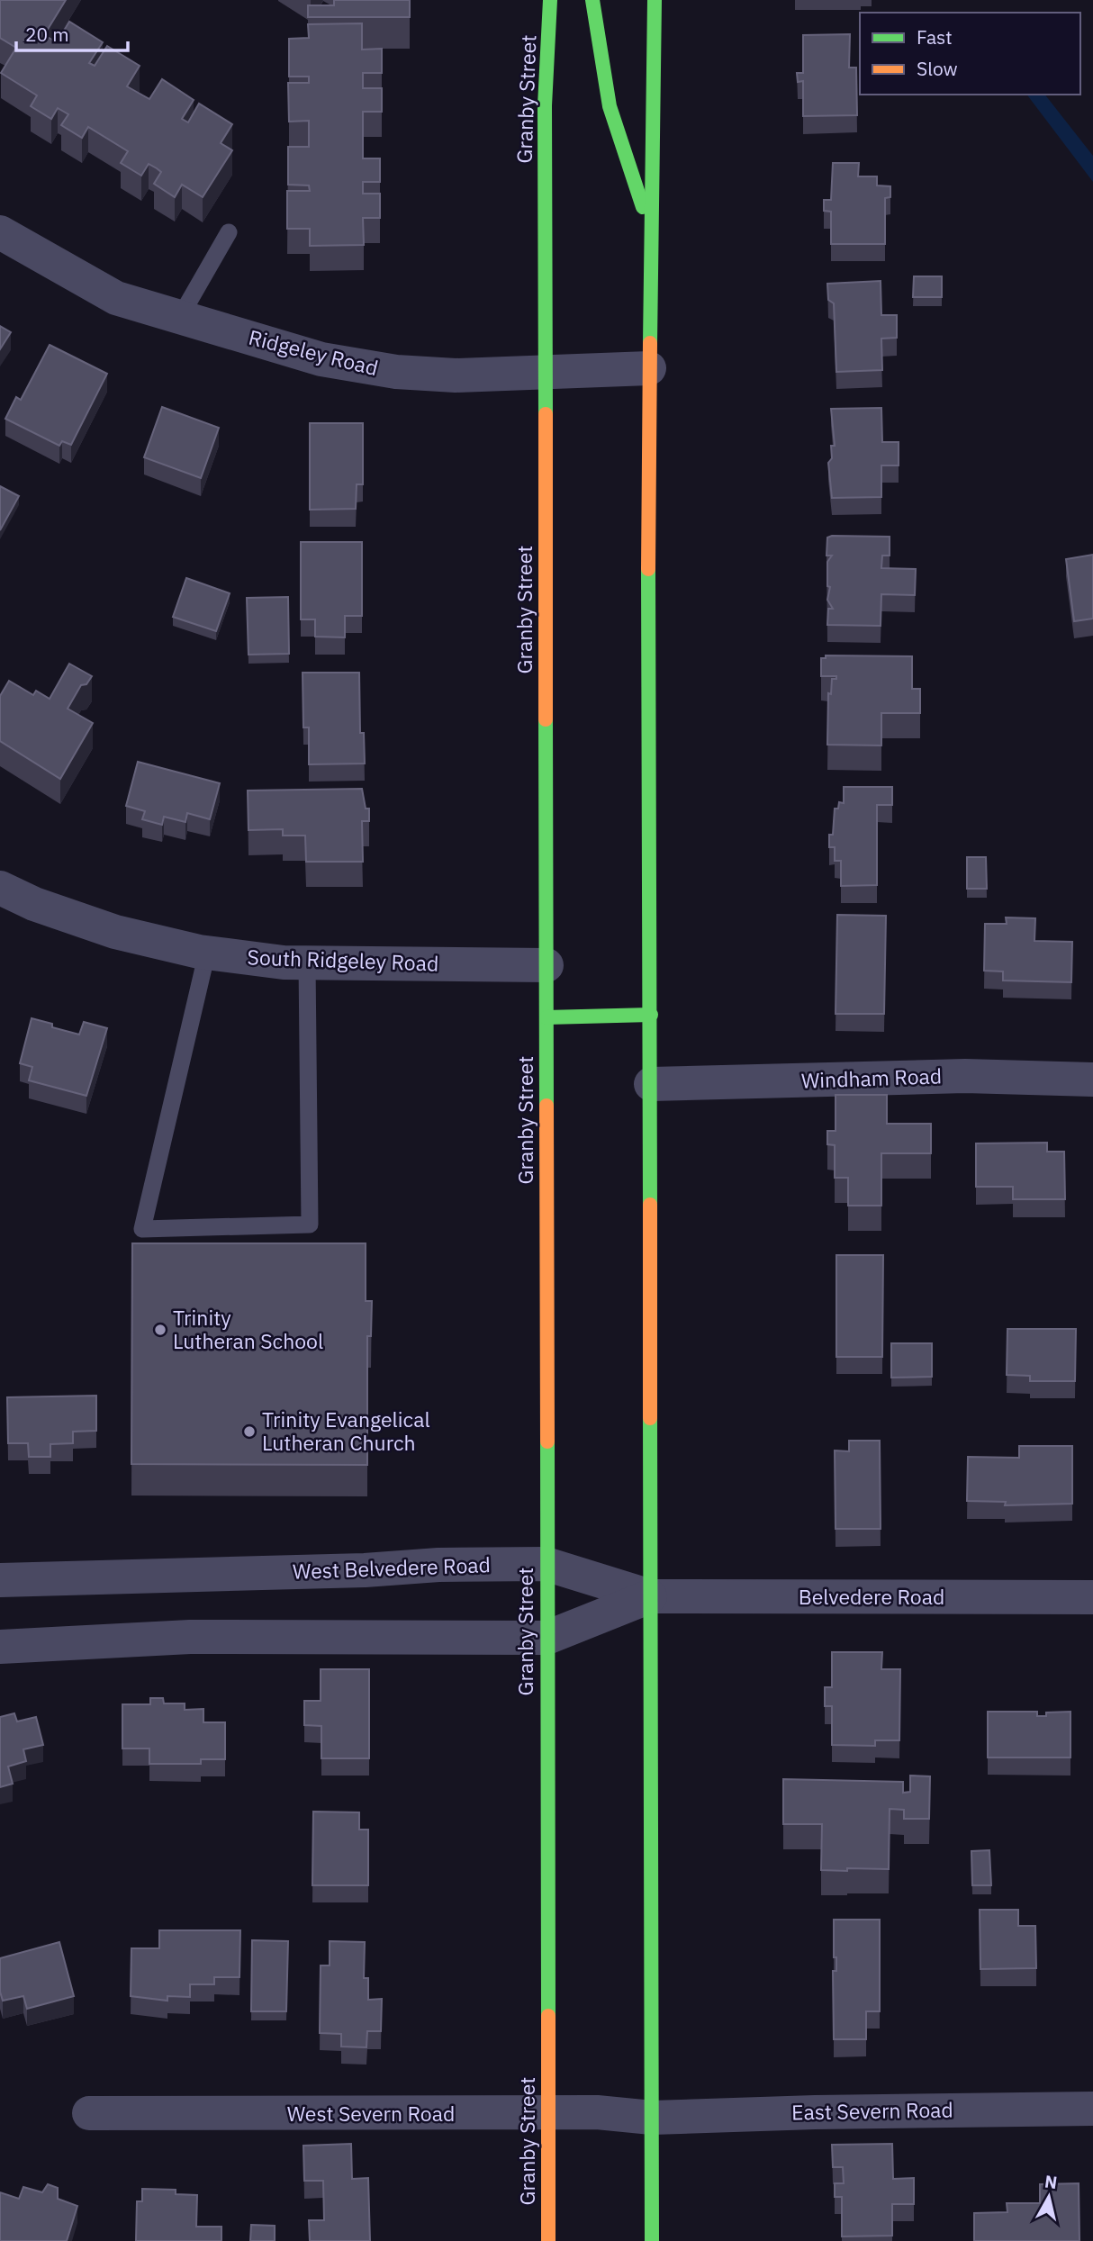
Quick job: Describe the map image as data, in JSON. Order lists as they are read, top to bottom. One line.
{"streets":{"main road":["Granby Street"],"street":["Ridgeley Road","South Ridgeley Road","Windham Road","West Belvedere Road","Belvedere Road","East Severn Road","West Severn Road"]},"crossings":[["Granby Street","Ridgeley Road"],["Granby Street","South Ridgeley Road"],["Granby Street","West Belvedere Road"],["Granby Street","West Severn Road"],["West Belvedere Road","Belvedere Road"],["East Severn Road","West Severn Road"]],"places":["Trinity Lutheran School","Trinity Evangelical Lutheran Church"],"legend":["Fast","Slow"],"scale_bar":"20 m","north":"top"}
